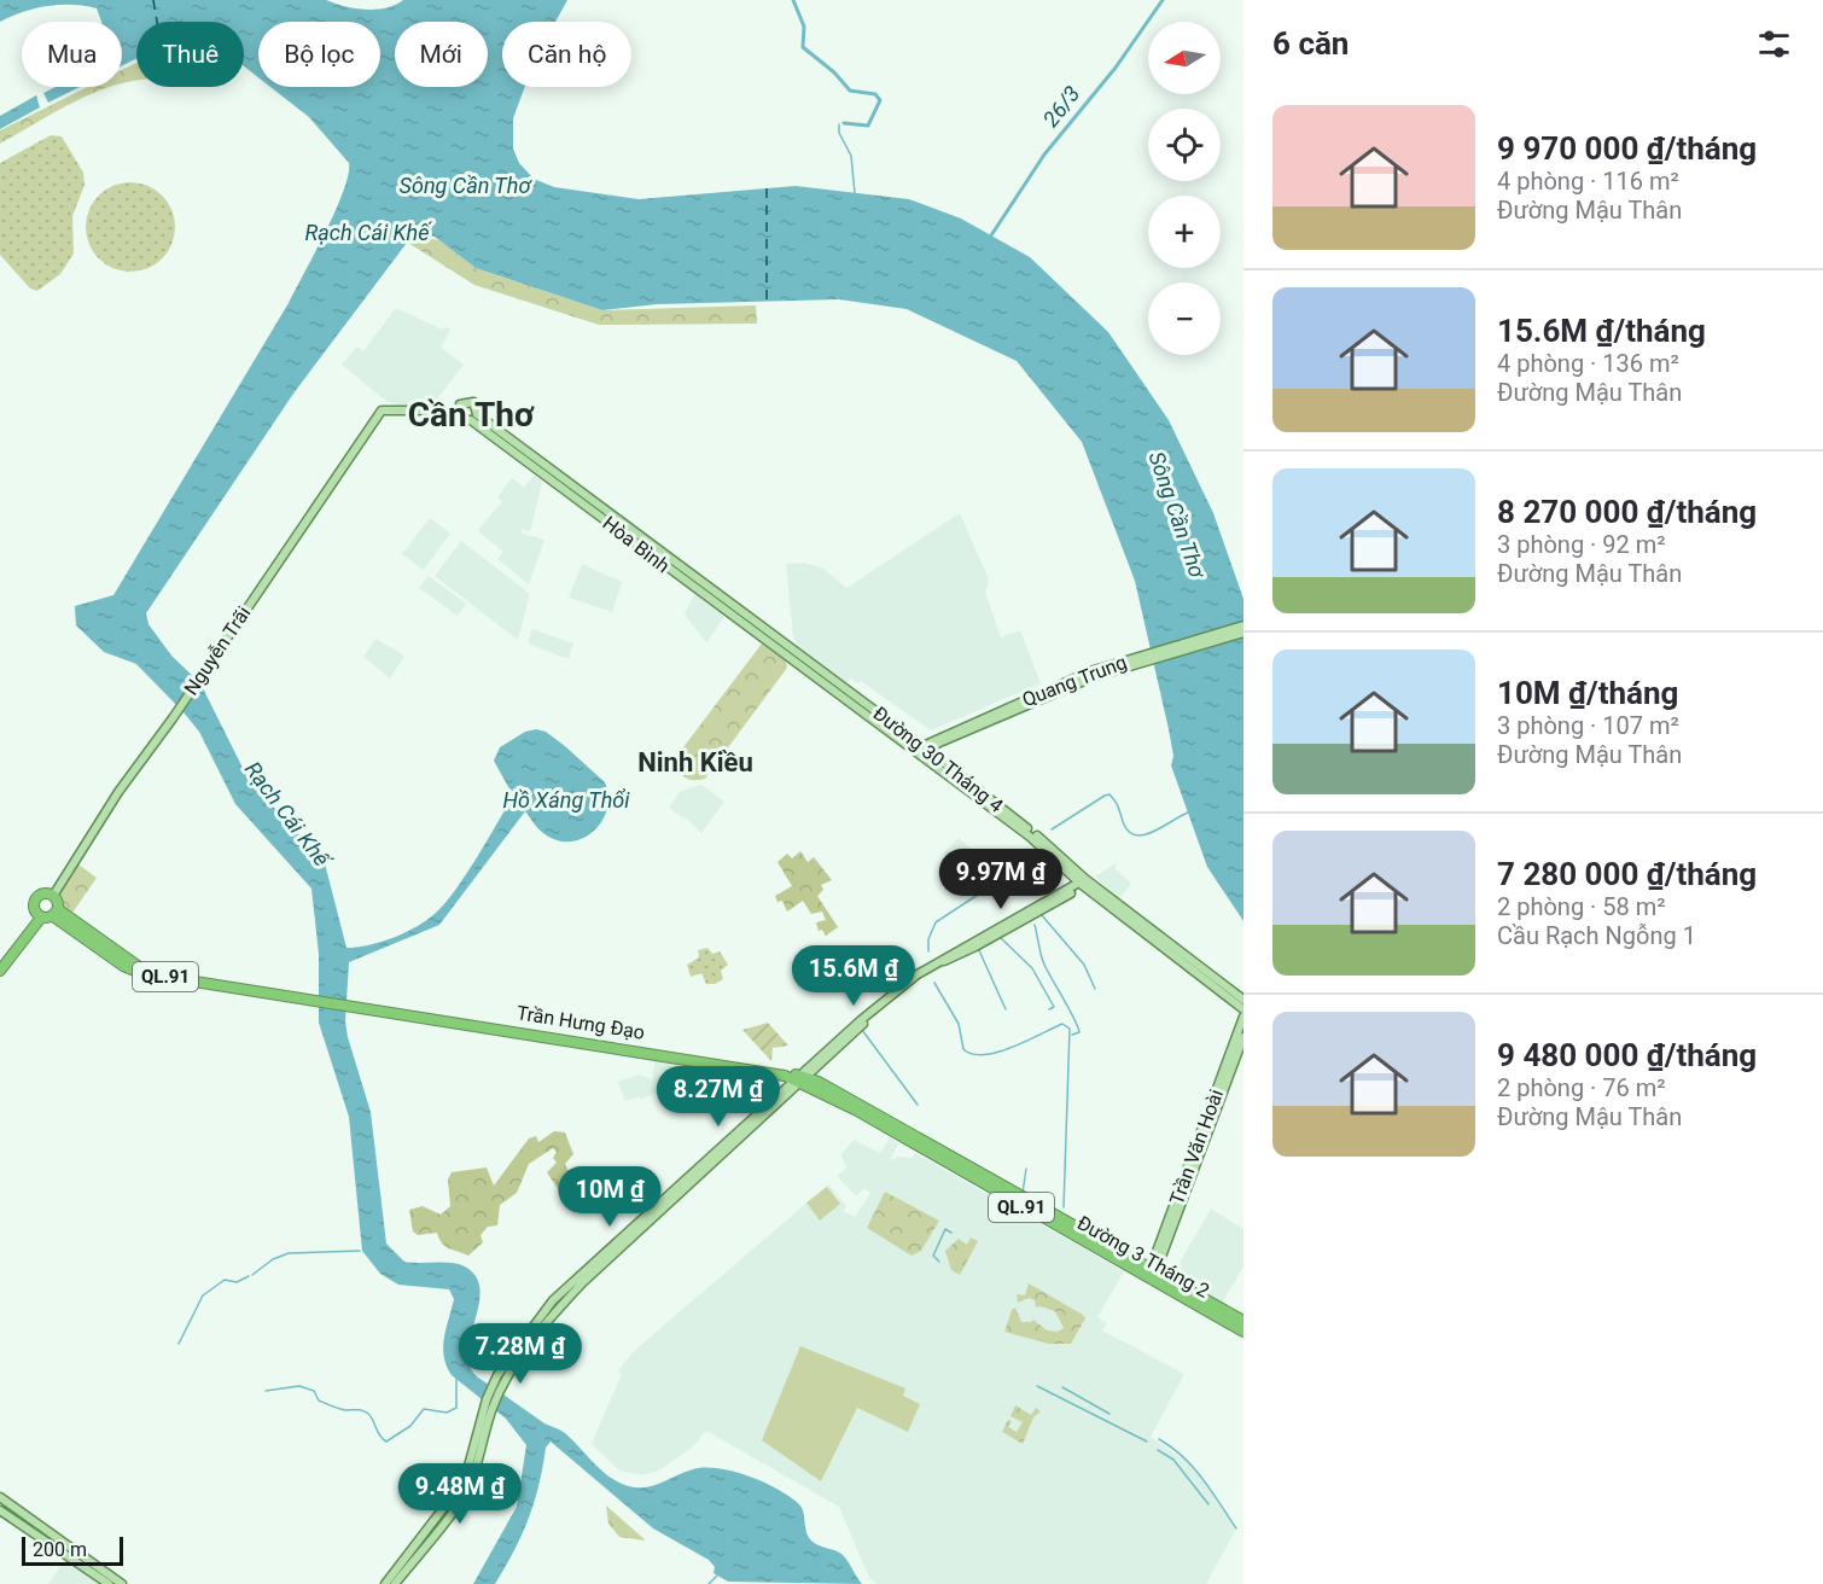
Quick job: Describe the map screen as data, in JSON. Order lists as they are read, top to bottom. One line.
{"streets":{"highway":["QL.91","Trần Hưng Đạo","Đường 3 Tháng 2"],"main road":["Hòa Bình","Nguyễn Trãi","Quang Trung","Đường 30 Tháng 4","Trần Văn Hoài"]},"crossings":[["Hòa Bình","Nguyễn Trãi"],["Hòa Bình","Đường 30 Tháng 4"],["Quang Trung","Đường 30 Tháng 4"],["Trần Hưng Đạo","Đường 3 Tháng 2"],["Trần Văn Hoài","Đường 3 Tháng 2"]],"districts":["Cần Thơ","Ninh Kiều"],"water":["26/3","Sông Cần Thơ","Rạch Cái Khế","Hồ Xáng Thổi"],"scale_bar":"200 m","north":"left","page":{"heading":"6 căn","map_buttons":["+","−"],"chip":["Mua","Thuê","Bộ lọc","Mới","Căn hộ"],"list":[{"name":"9 970 000 ₫/tháng","note":"4 phòng · 116 m² · Đường Mậu Thân"},{"name":"15.6M ₫/tháng","note":"4 phòng · 136 m² · Đường Mậu Thân"},{"name":"8 270 000 ₫/tháng","note":"3 phòng · 92 m² · Đường Mậu Thân"},{"name":"10M ₫/tháng","note":"3 phòng · 107 m² · Đường Mậu Thân"},{"name":"7 280 000 ₫/tháng","note":"2 phòng · 58 m² · Cầu Rạch Ngỗng 1"},{"name":"9 480 000 ₫/tháng","note":"2 phòng · 76 m² · Đường Mậu Thân"}],"price":["9.97M ₫","15.6M ₫","8.27M ₫","10M ₫","7.28M ₫","9.48M ₫"],"scale":"200 m"}}
